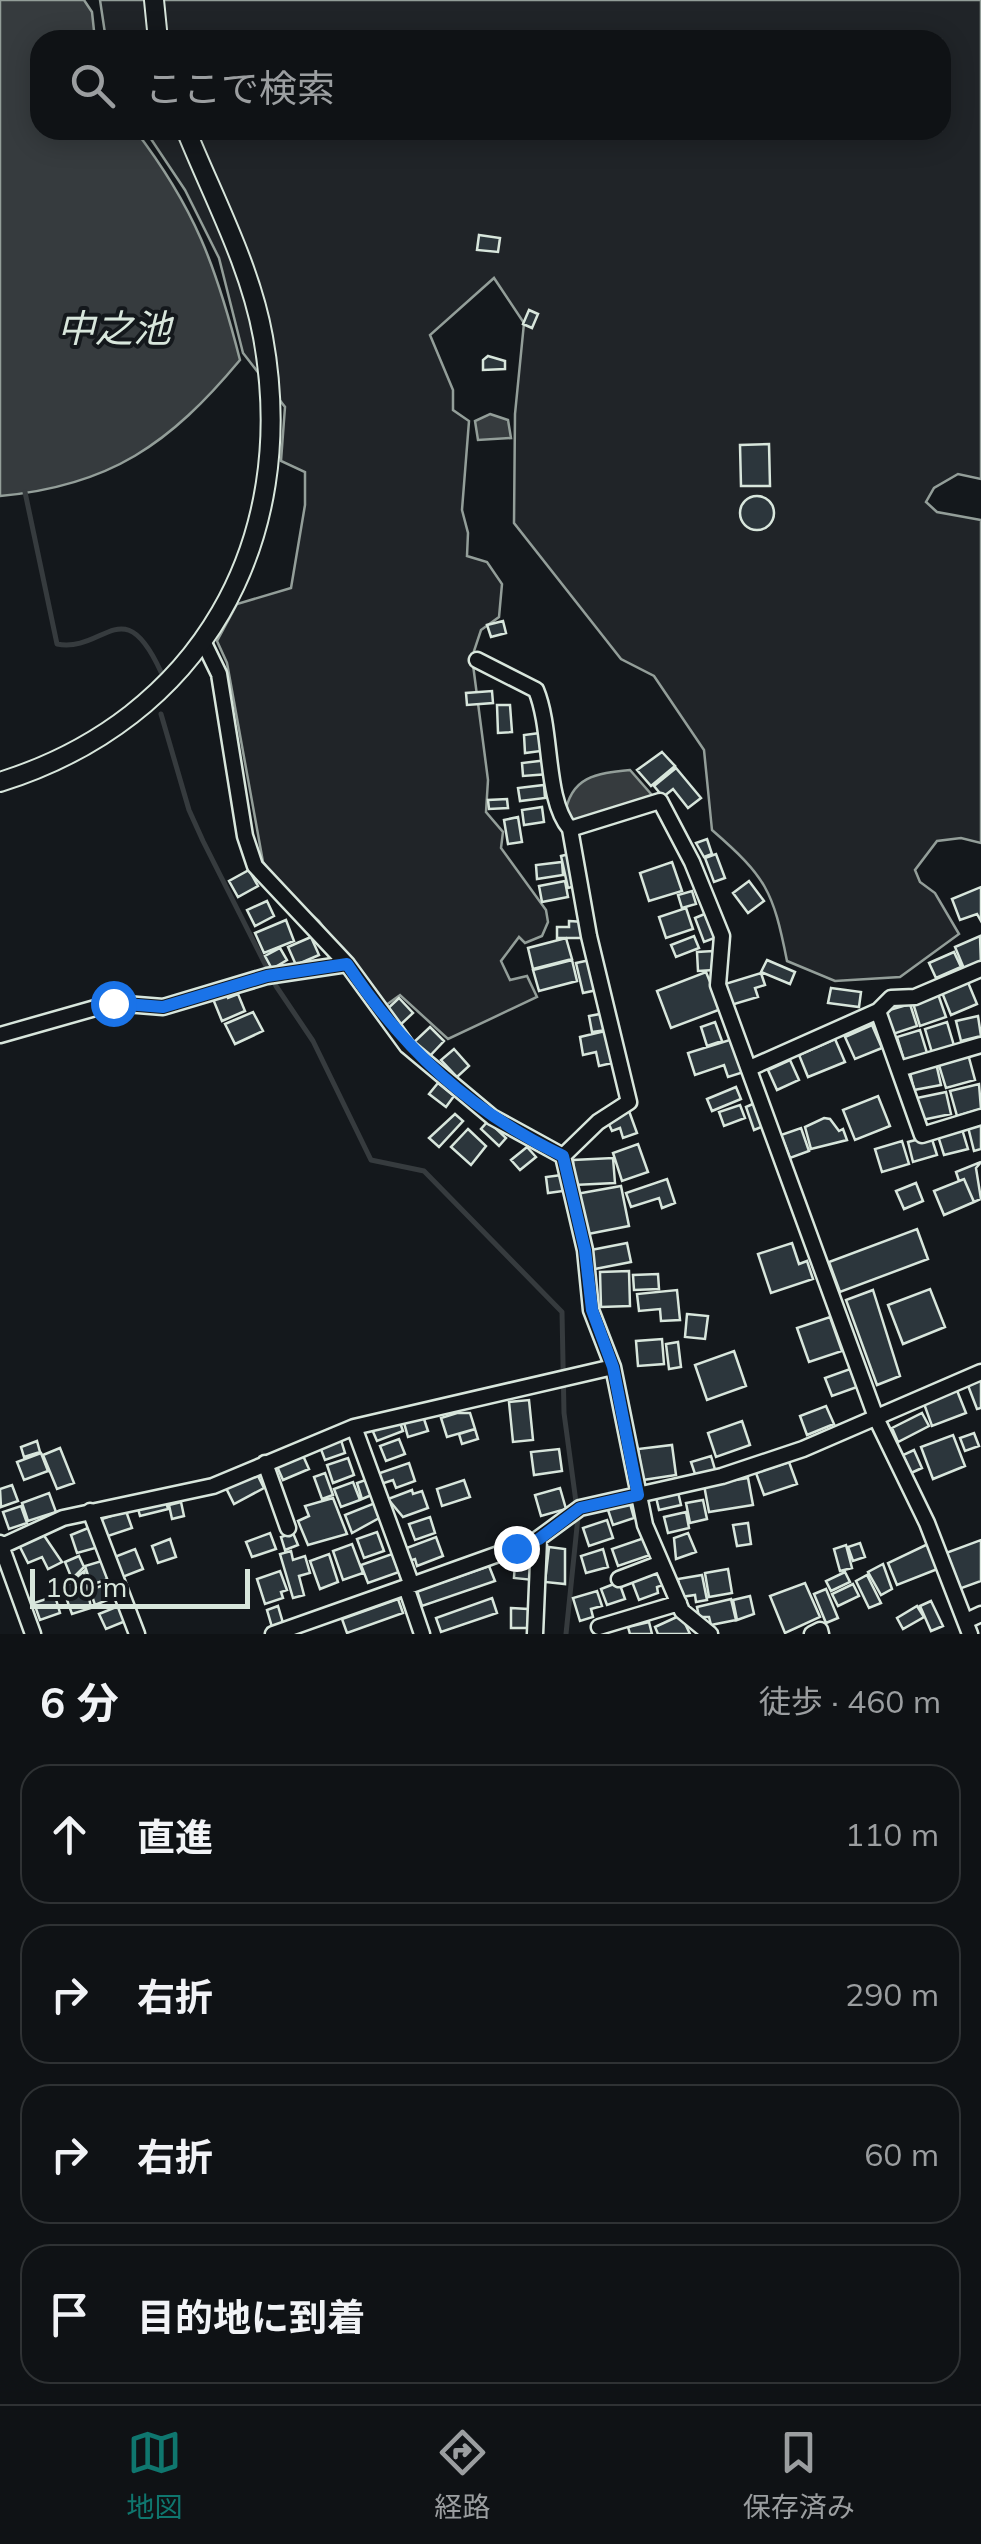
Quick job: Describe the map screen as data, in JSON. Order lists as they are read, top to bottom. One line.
{"water":["中之池"],"scale_bar":"100 m","page":{"search":"ここで検索","scale":"100 m","heading":["6 分","徒歩 · 460 m"],"list":[["直進","110 m"],["右折","290 m"],["右折","60 m"],"目的地に到着"],"nav":["地図","経路","保存済み"]}}
